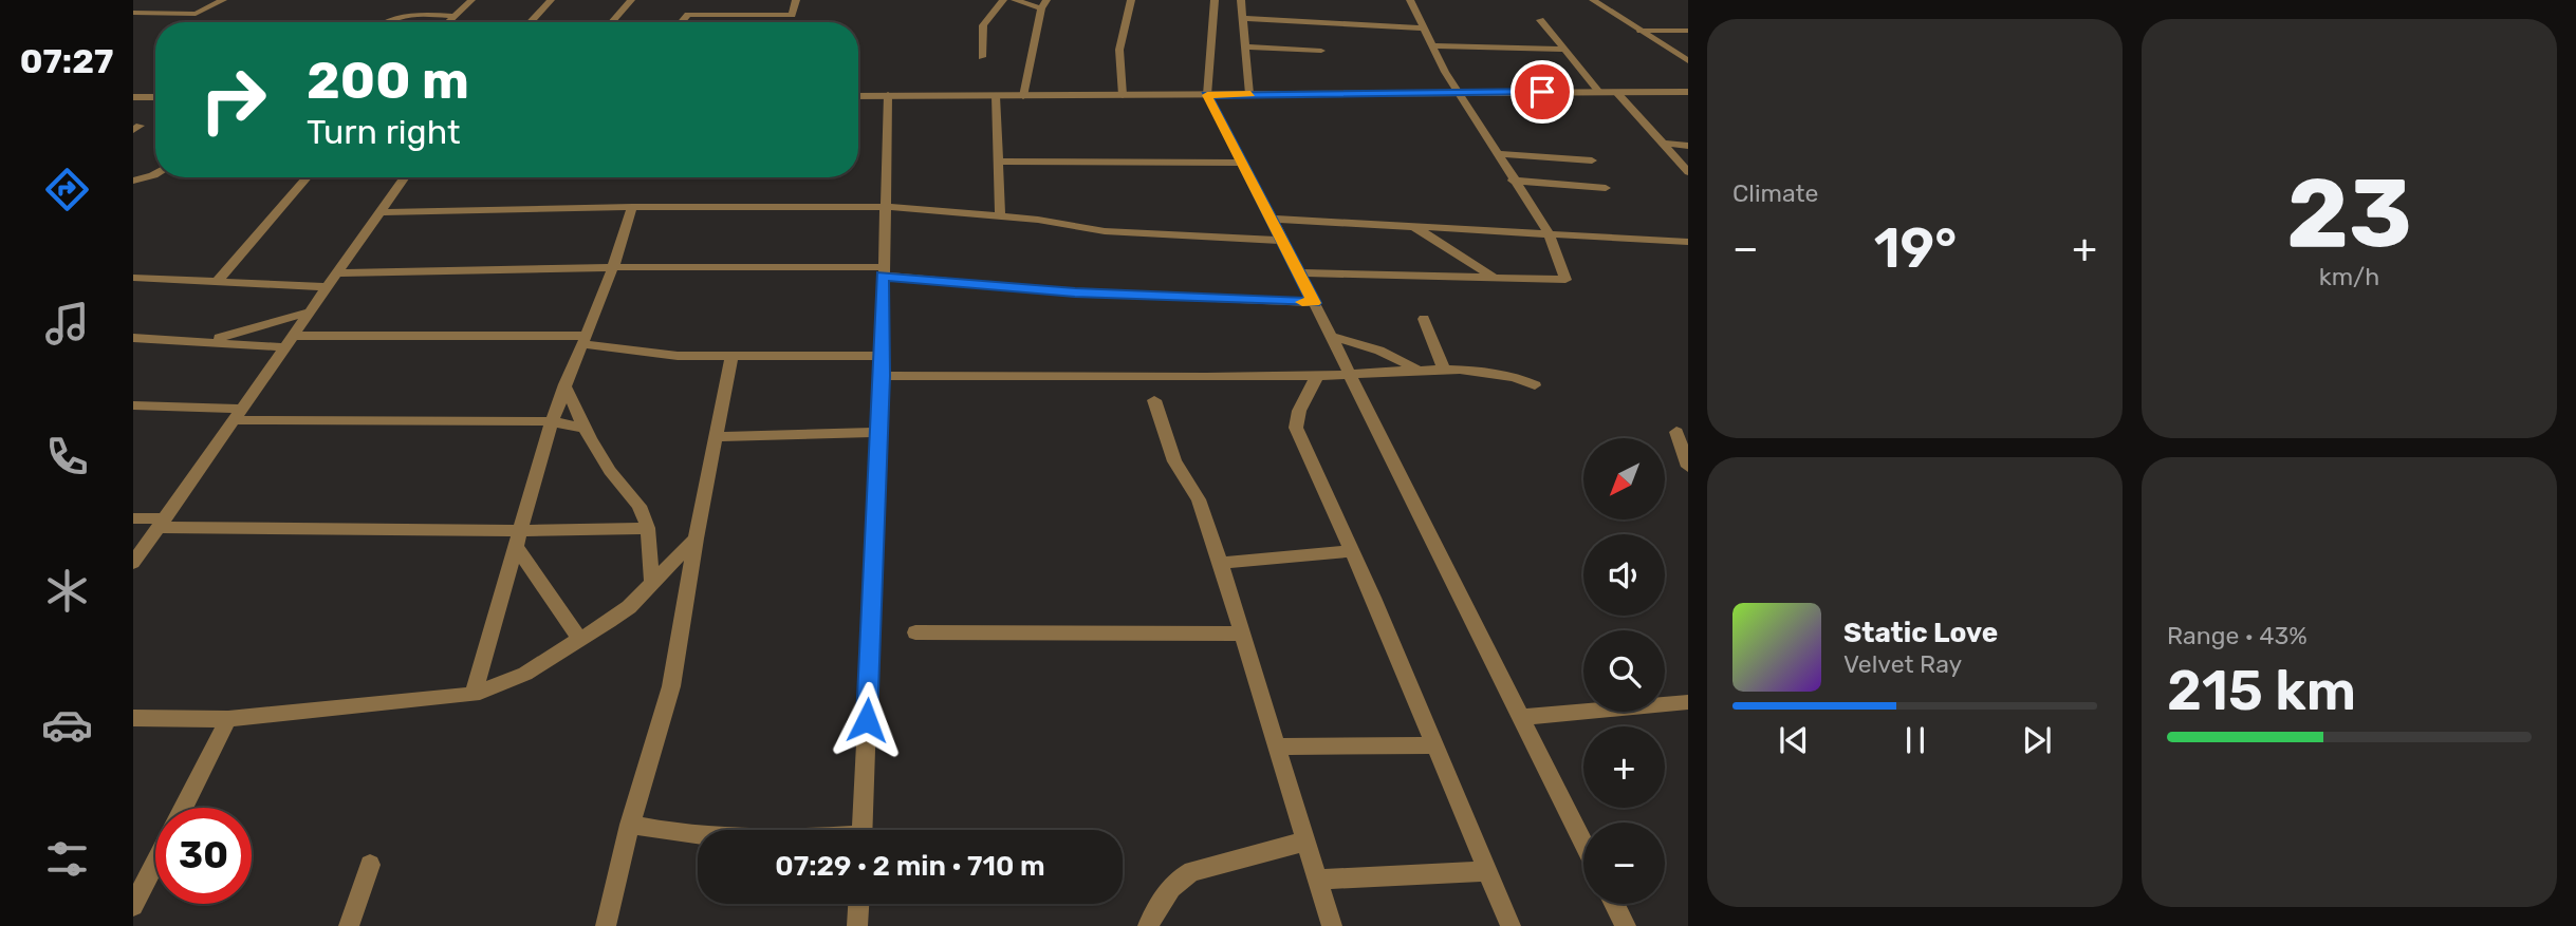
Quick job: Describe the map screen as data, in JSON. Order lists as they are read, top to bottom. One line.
{"north":"bottom left","page":{"tabs":"07:27","tile":["Climate",["23","km/h"],["Range · 43%","215 km"]],"turn":["200 m","Turn right"],"heat":["−","19°","+"],"map_buttons":["+","−"],"song":["Static Love","Velvet Ray"],"limit":"30","trip":"07:29 · 2 min · 710 m"}}
